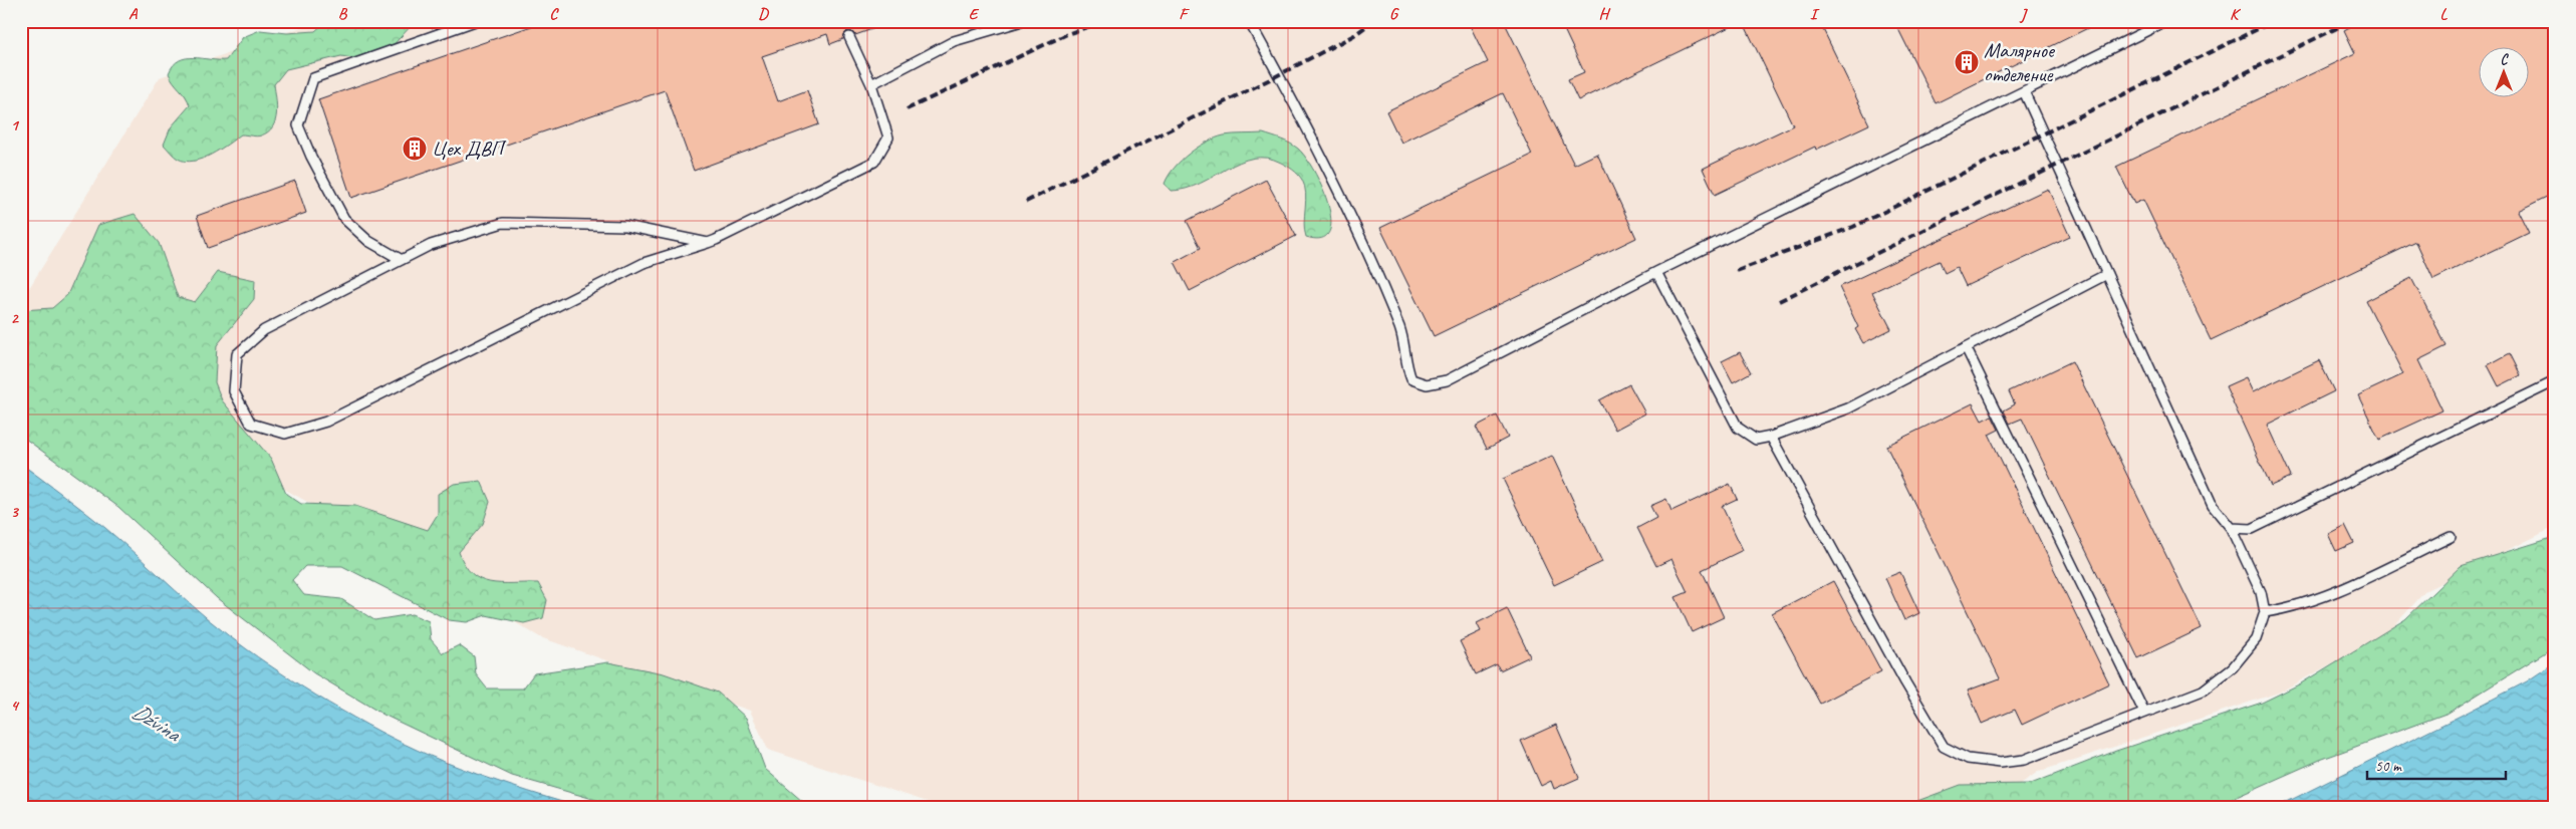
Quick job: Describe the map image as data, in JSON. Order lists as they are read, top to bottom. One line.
{"water":["Dźvina"],"places":{"building":["Малярное отделение","Цех ДВП"]},"scale_bar":"50 m","north":"top","grid":{"columns":["A","B","C","D","E","F","G","H","I","J","K","L"],"rows":["1","2","3","4"]}}
